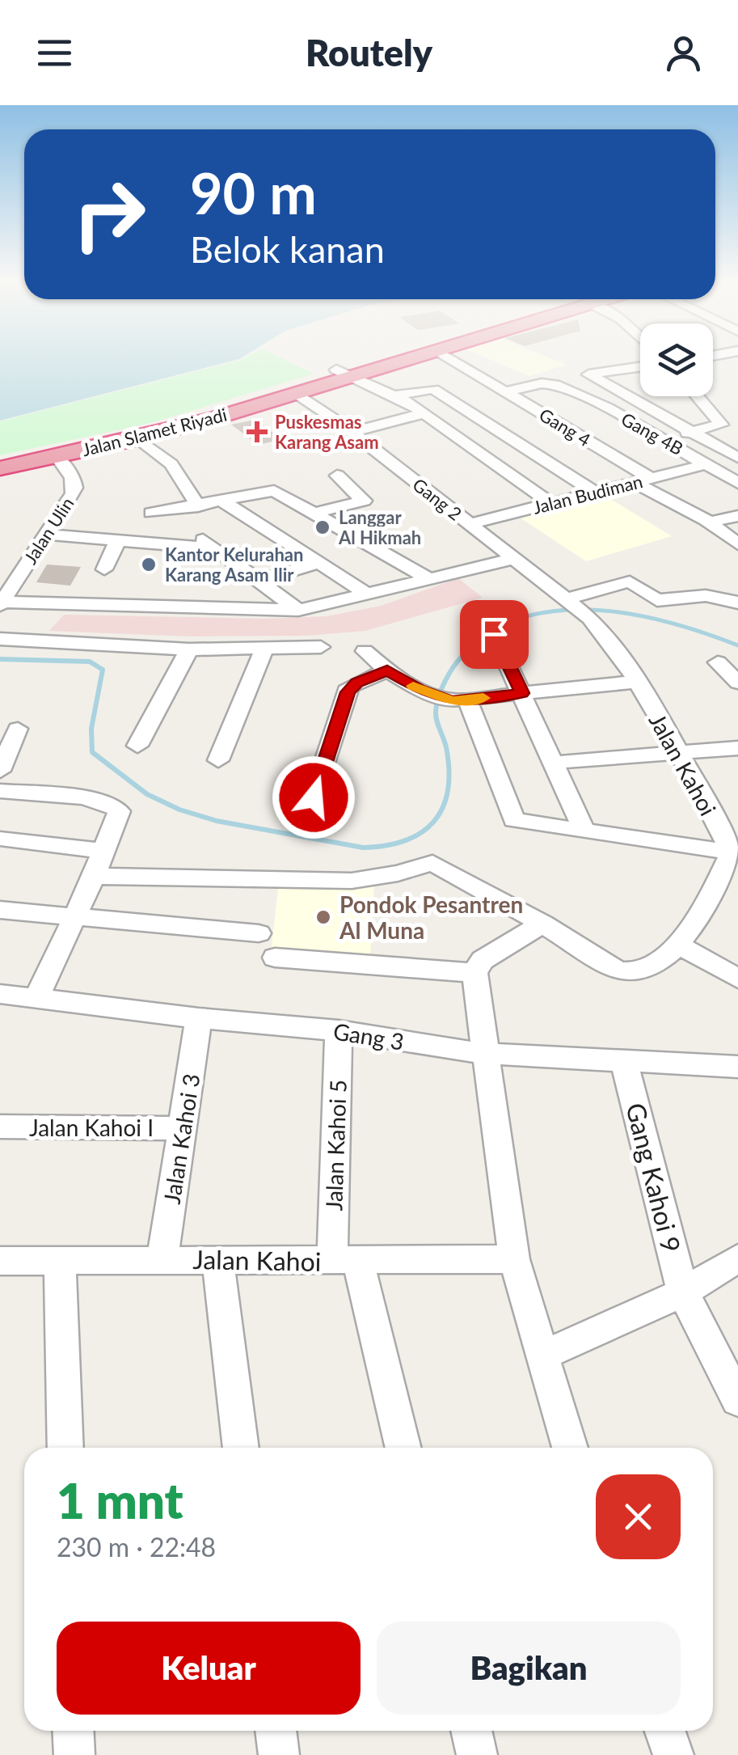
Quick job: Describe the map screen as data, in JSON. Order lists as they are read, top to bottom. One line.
{"streets":{"highway":["Jalan Slamet Riyadi"],"street":["Gang 4","Gang 4B","Jalan Budiman","Gang 2","Jalan Ulin","Jalan Kahoi","Gang 3","Jalan Kahoi I","Jalan Kahoi 3","Jalan Kahoi 5","Gang Kahoi 9"]},"crossings":[["Gang 4","Gang 4B"],["Gang 4","Jalan Budiman"],["Jalan Slamet Riyadi","Gang 2"],["Jalan Slamet Riyadi","Jalan Ulin"],["Gang 4B","Jalan Budiman"],["Jalan Budiman","Gang 2"],["Gang 2","Jalan Kahoi"],["Jalan Kahoi","Jalan Kahoi 3"],["Jalan Kahoi","Jalan Kahoi 5"],["Gang 3","Jalan Kahoi 3"],["Gang 3","Jalan Kahoi 5"],["Gang 3","Gang Kahoi 9"],["Jalan Kahoi I","Jalan Kahoi 3"]],"places":{"health":["Puskesmas Karang Asam"],"other":["Langgar Al Hikmah","Kantor Kelurahan Karang Asam Ilir","Pondok Pesantren Al Muna"]},"page":{"header":"Routely","turn":["90 m","Belok kanan"],"heading":["1 mnt","230 m · 22:48"],"buttons":["Keluar","Bagikan"]}}
